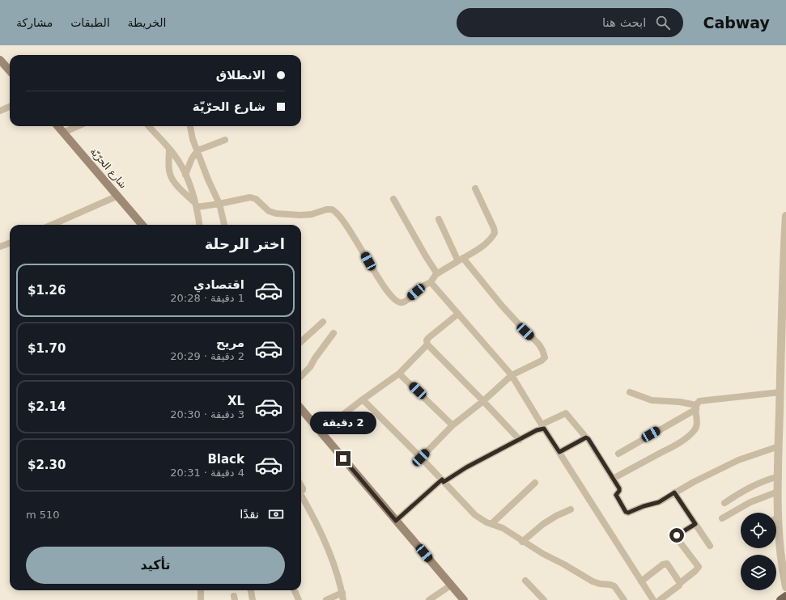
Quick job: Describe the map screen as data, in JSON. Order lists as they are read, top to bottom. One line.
{"streets":{"main road":["شارع الحرّيّة"]},"page":{"header":"Cabway","search":"ابحث هنا","nav":["الخريطة","الطبقات","مشاركة"],"banner":["الانطلاق","شارع الحرّيّة"],"heading":"اختر الرحلة","list":[{"name":"اقتصادي","note":"1 دقيقة · 20:28","value":"$1.26"},{"name":"مريح","note":"2 دقيقة · 20:29","value":"$1.70"},{"name":"XL","note":"3 دقيقة · 20:30","value":"$2.14"},{"name":"Black","note":"4 دقيقة · 20:31","value":"$2.30"}],"bubble":"2 دقيقة","pay":["نقدًا","510 m"],"buttons":"تأكيد"}}
